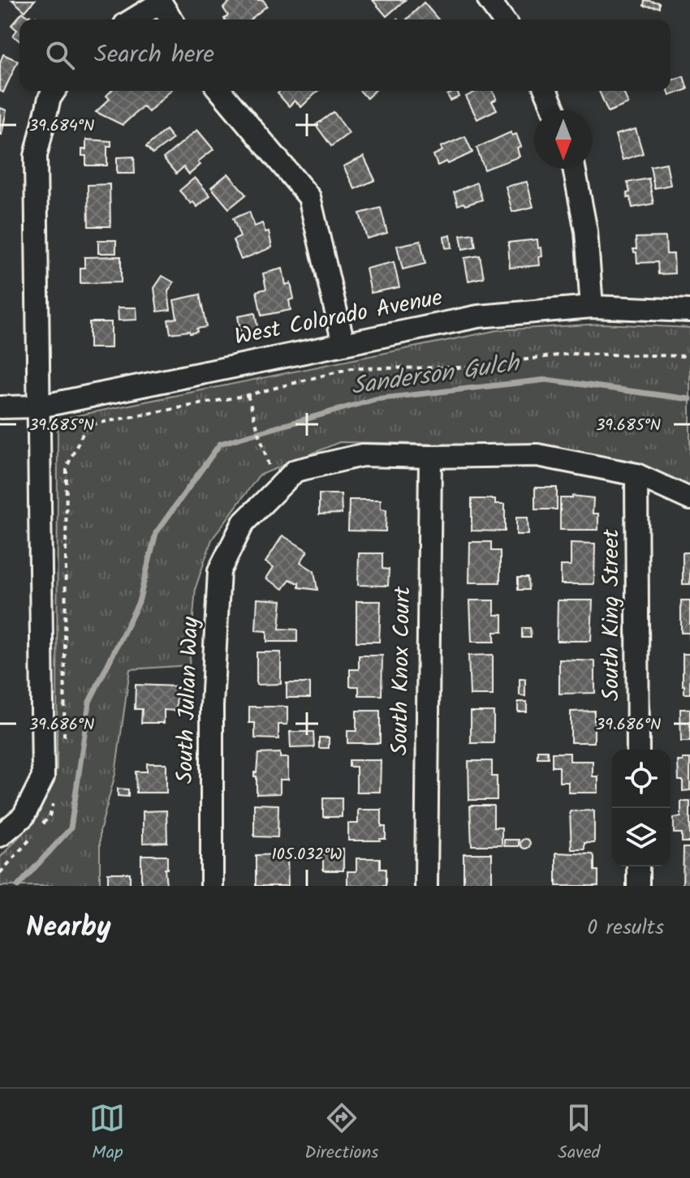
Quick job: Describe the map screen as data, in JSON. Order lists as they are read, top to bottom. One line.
{"streets":{"street":["West Colorado Avenue","South King Street","South Knox Court","South Julian Way"]},"crossings":[["South King Street","South Julian Way"],["South Knox Court","South Julian Way"]],"water":["Sanderson Gulch"],"north":"bottom","page":{"search":"Search here","heading":["Nearby","0 results"],"nav":["Map","Directions","Saved"]},"coordinates":["39.684°N","39.685°N","39.686°N","105.032°W"]}
